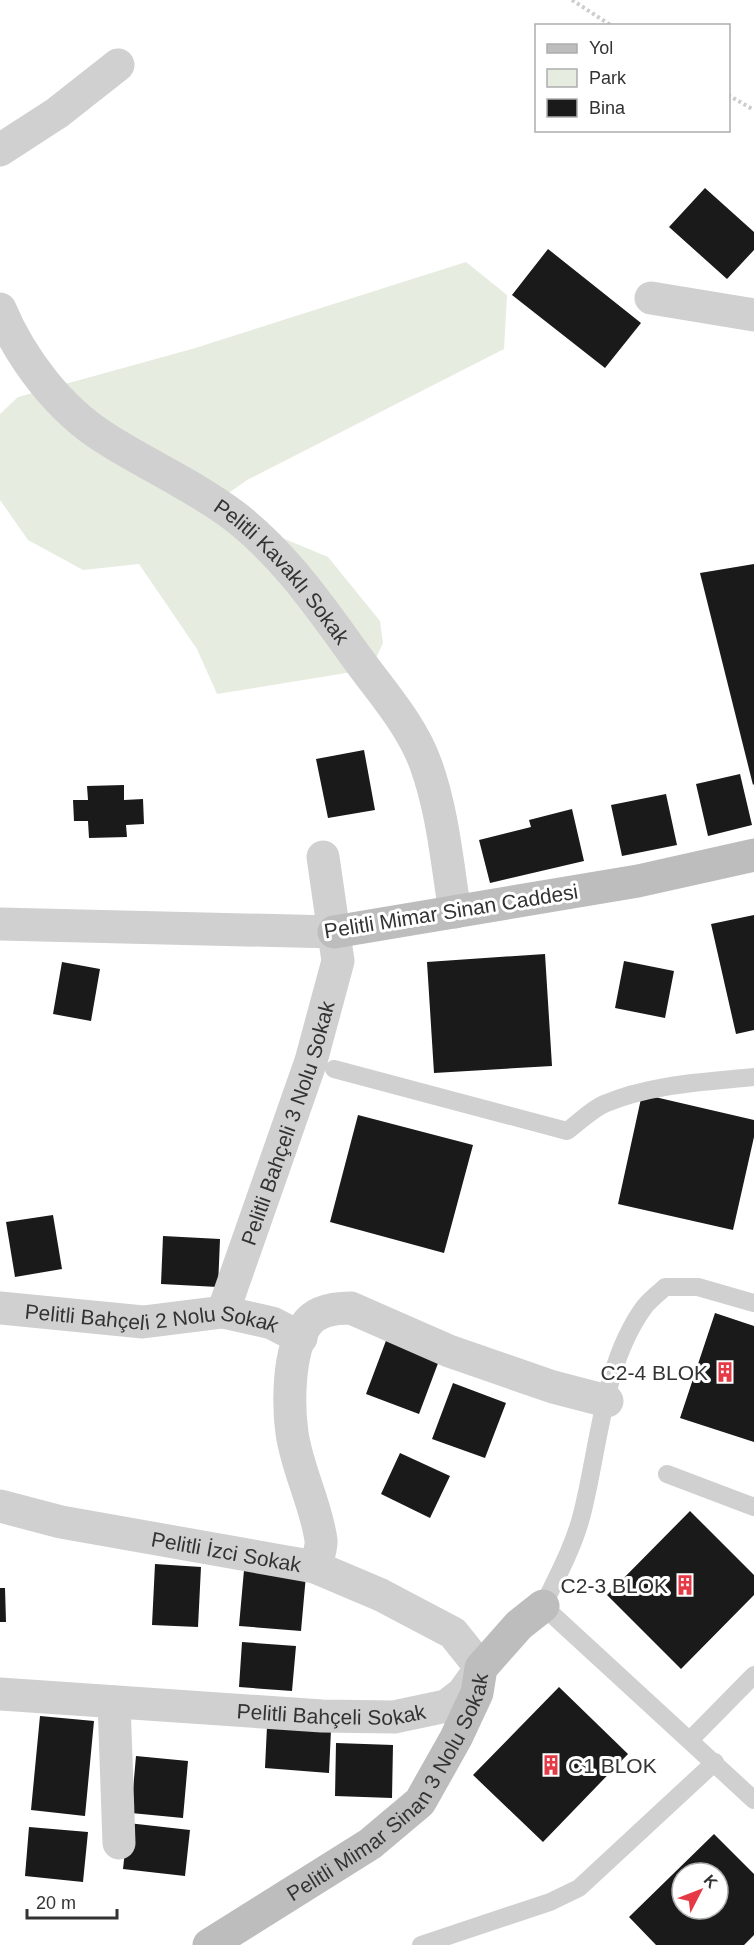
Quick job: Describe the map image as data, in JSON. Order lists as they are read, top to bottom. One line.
{"streets":{"street":["Pelitli Kavaklı Sokak","Pelitli Mimar Sinan Caddesi","Pelitli Bahçeli 3 Nolu Sokak","Pelitli Bahçeli 2 Nolu Sokak","Pelitli İzci Sokak","Pelitli Bahçeli Sokak","Pelitli Mimar Sinan 3 Nolu Sokak"]},"crossings":[["Pelitli Kavaklı Sokak","Pelitli Mimar Sinan Caddesi"],["Pelitli Mimar Sinan Caddesi","Pelitli Bahçeli 3 Nolu Sokak"],["Pelitli Bahçeli 3 Nolu Sokak","Pelitli Bahçeli 2 Nolu Sokak"],["Pelitli Bahçeli 2 Nolu Sokak","Pelitli İzci Sokak"],["Pelitli Bahçeli Sokak","Pelitli Mimar Sinan 3 Nolu Sokak"]],"places":{"building":["C2-4 BLOK","C2-3 BLOK","C1 BLOK"]},"legend":["Yol","Park","Bina"],"scale_bar":"20 m","north":"top right"}
